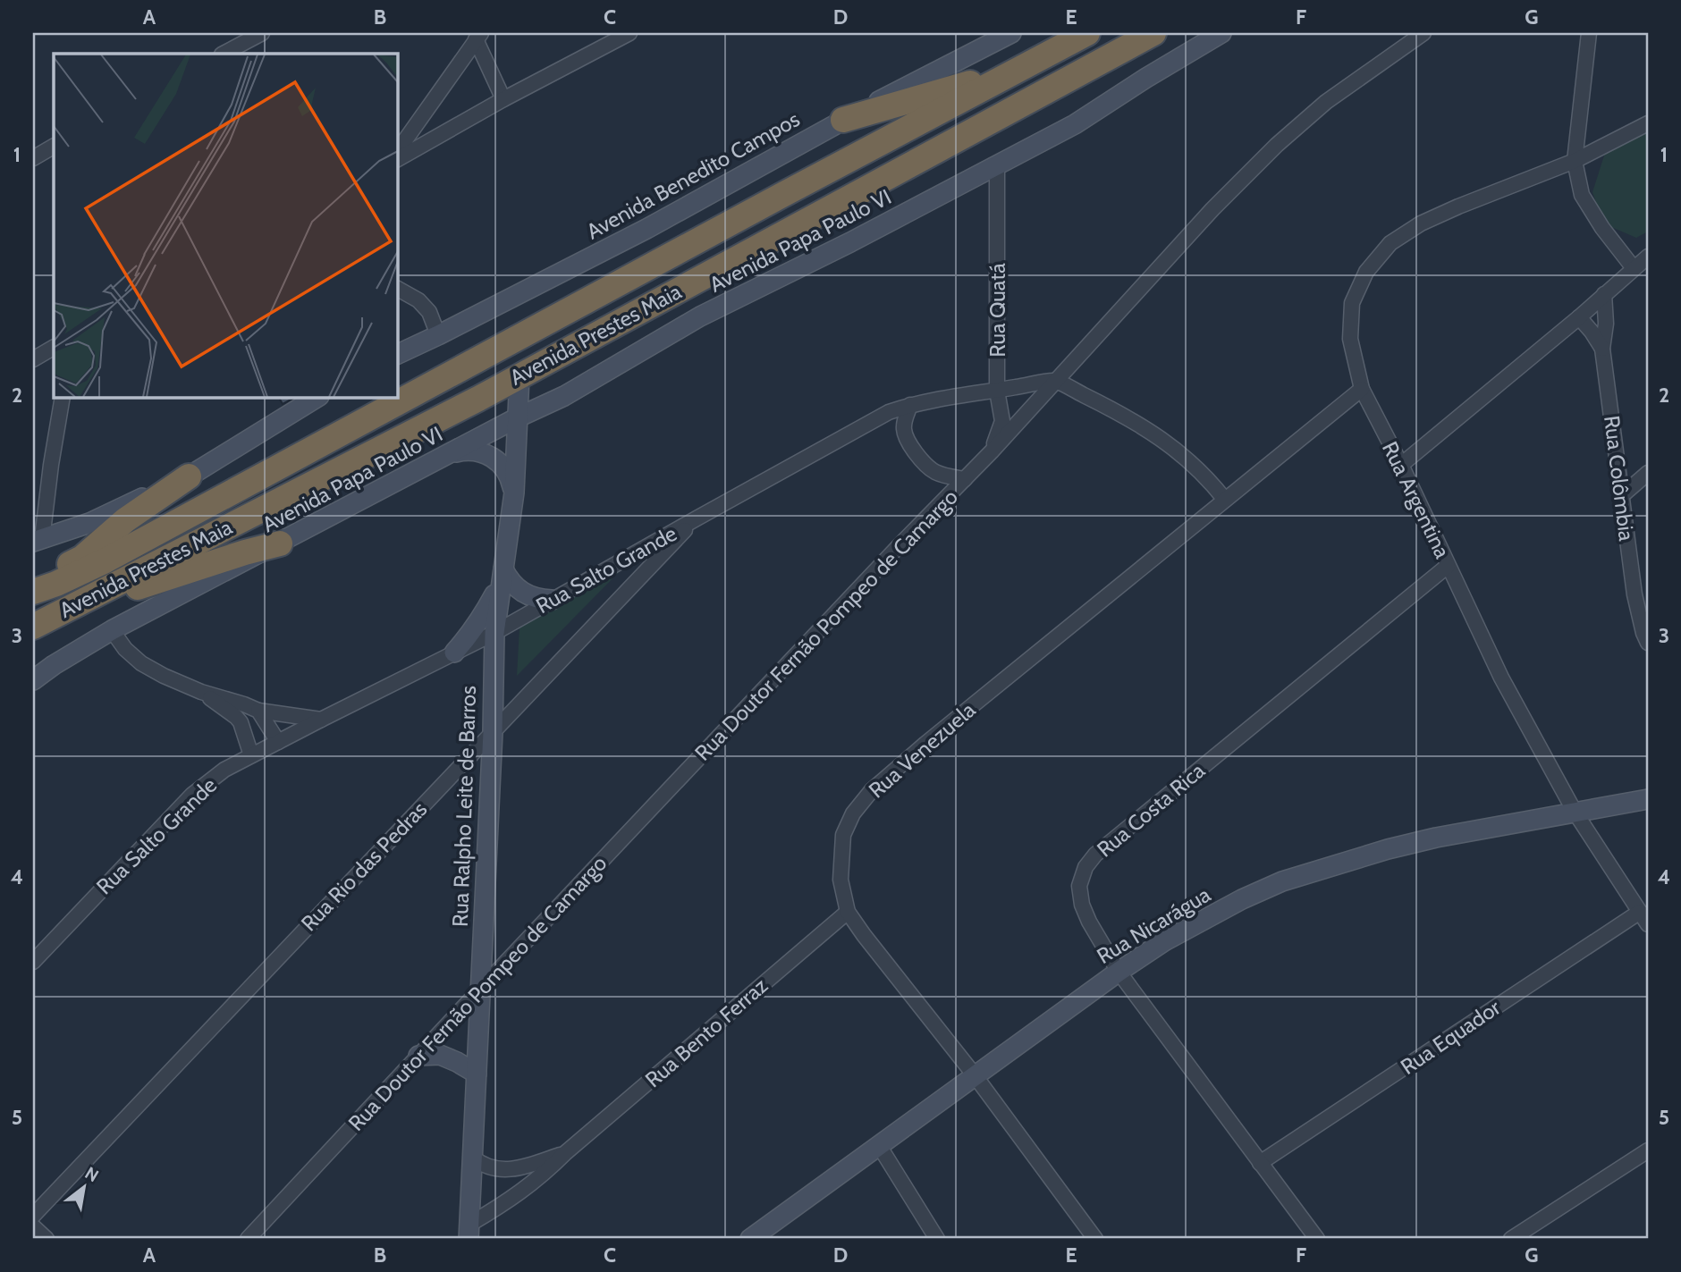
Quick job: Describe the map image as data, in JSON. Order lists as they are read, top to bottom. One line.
{"streets":{"highway":["Avenida Prestes Maia"],"street":["Avenida Benedito Campos","Avenida Papa Paulo VI","Rua Quatá","Rua Colômbia","Rua Argentina","Rua Salto Grande","Rua Doutor Fernão Pompeo de Camargo","Rua Venezuela","Rua Ralpho Leite de Barros","Rua Costa Rica","Rua Rio das Pedras","Rua Nicarágua","Rua Bento Ferraz","Rua Equador"]},"crossings":[["Avenida Papa Paulo VI","Rua Quatá"],["Avenida Papa Paulo VI","Rua Ralpho Leite de Barros"],["Rua Quatá","Rua Salto Grande"],["Rua Quatá","Rua Doutor Fernão Pompeo de Camargo"],["Avenida Prestes Maia","Rua Ralpho Leite de Barros"],["Rua Argentina","Rua Venezuela"],["Rua Argentina","Rua Costa Rica"],["Rua Argentina","Rua Nicarágua"],["Rua Argentina","Rua Equador"],["Rua Salto Grande","Rua Doutor Fernão Pompeo de Camargo"],["Rua Salto Grande","Rua Ralpho Leite de Barros"],["Rua Salto Grande","Rua Rio das Pedras"],["Rua Doutor Fernão Pompeo de Camargo","Rua Ralpho Leite de Barros"],["Rua Venezuela","Rua Nicarágua"],["Rua Venezuela","Rua Bento Ferraz"],["Rua Ralpho Leite de Barros","Rua Rio das Pedras"],["Rua Ralpho Leite de Barros","Rua Bento Ferraz"],["Rua Costa Rica","Rua Nicarágua"],["Rua Costa Rica","Rua Equador"]],"north":"top right","grid":{"columns":["A","B","C","D","E","F","G"],"rows":["1","2","3","4","5"]}}
